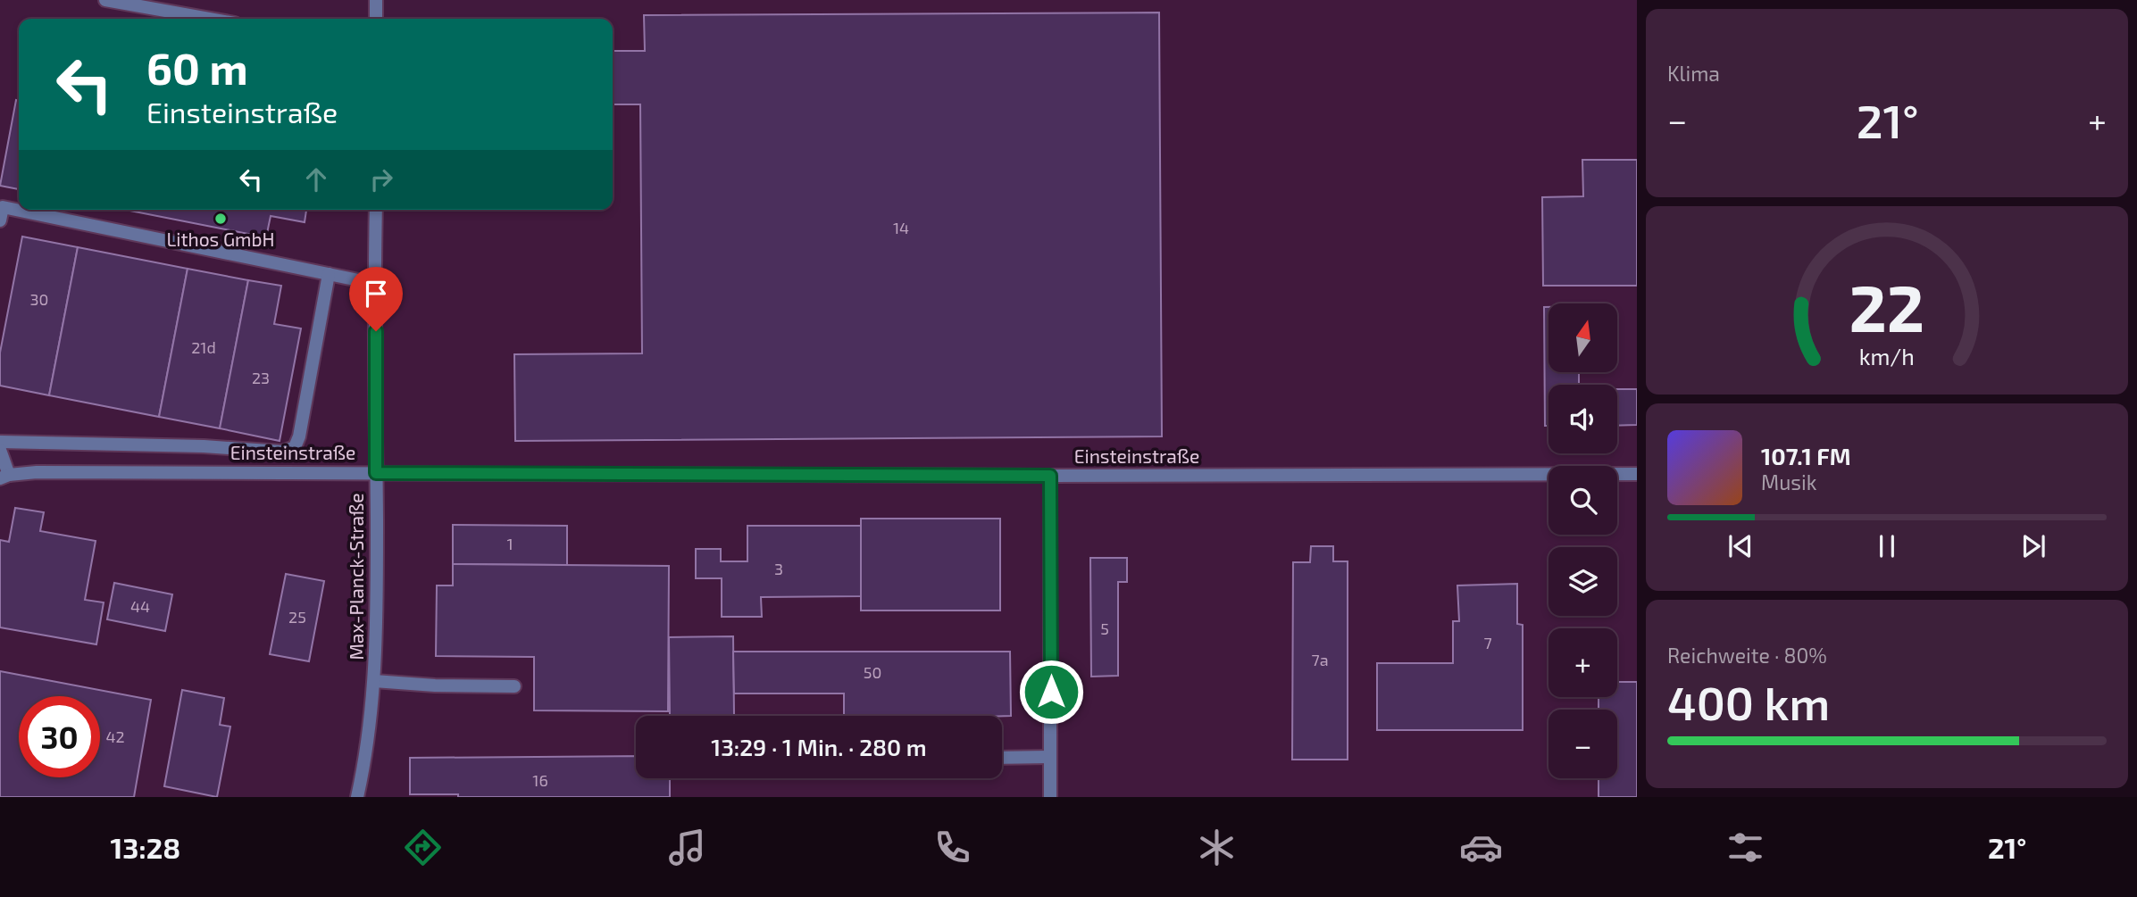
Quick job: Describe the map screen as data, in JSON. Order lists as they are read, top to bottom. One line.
{"streets":{"street":["Einsteinstraße","Max-Planck-Straße"]},"crossings":[["Einsteinstraße","Max-Planck-Straße"]],"places":["Lithos GmbH"],"house_numbers":["14","30","21d","23","1","3","44","25","5","7","7a","50","42","16"],"north":"top","page":{"tile":["Klima",["Reichweite · 80%","400 km"]],"turn":["60 m","Einsteinstraße"],"heat":["−","21°","+"],"map_buttons":["+","−"],"song":["107.1 FM","Musik"],"limit":"30","trip":"13:29 · 1 Min. · 280 m","tabs":["13:28","21°"],"gauge":["22","km/h"]}}
